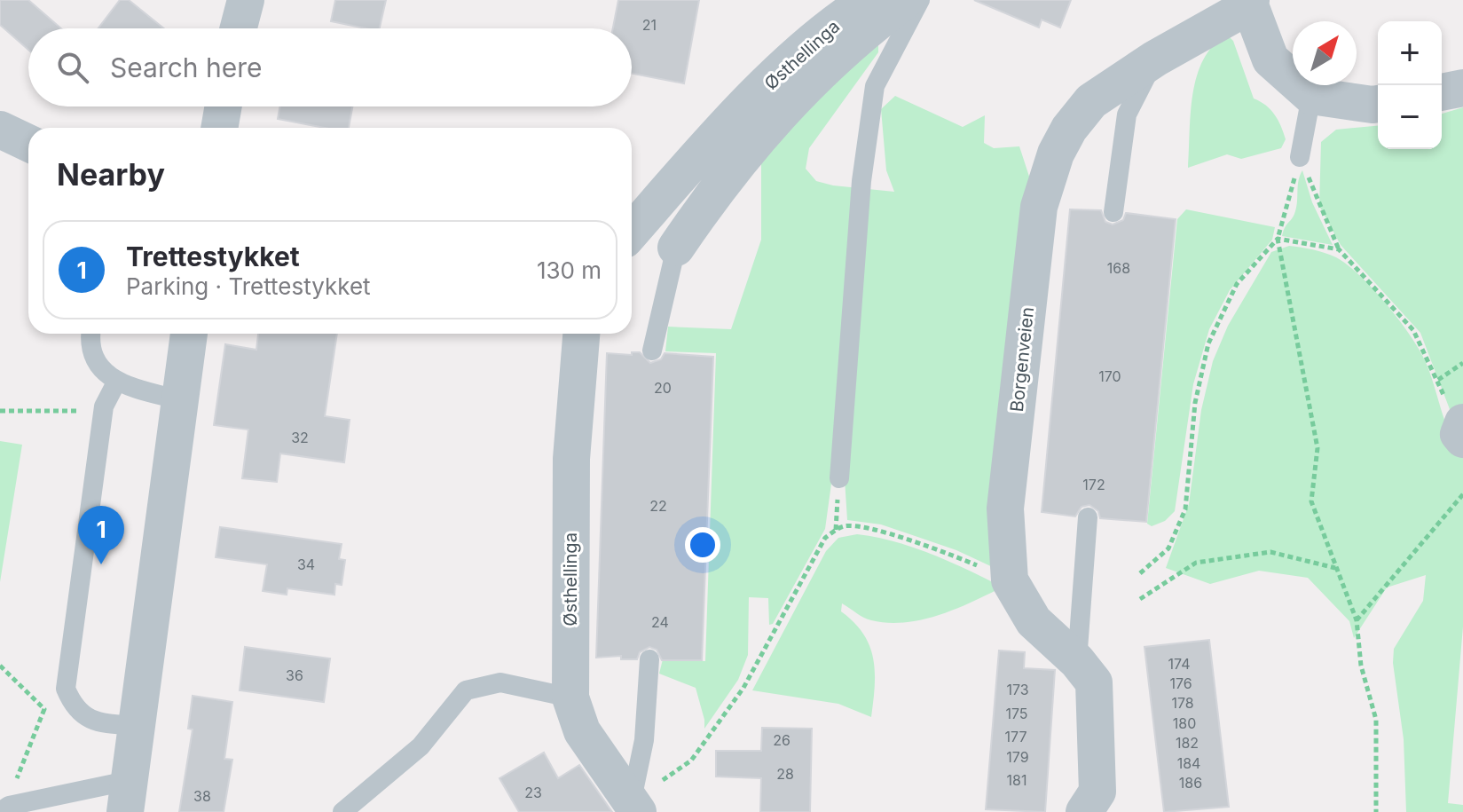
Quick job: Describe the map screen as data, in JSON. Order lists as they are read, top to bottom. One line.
{"streets":{"street":["Østhellinga","Borgenveien"]},"house_numbers":["21","168","170","20","32","172","22","34","24","174","36","176","173","178","175","180","177","26","182","179","184","28","181","186","23","38"],"north":"top right","page":{"map_buttons":["+","−"],"search":"Search here","heading":"Nearby","list":[{"mark":"1","name":"Trettestykket","note":"Parking · Trettestykket","value":"130 m"}],"pins":"1"}}
